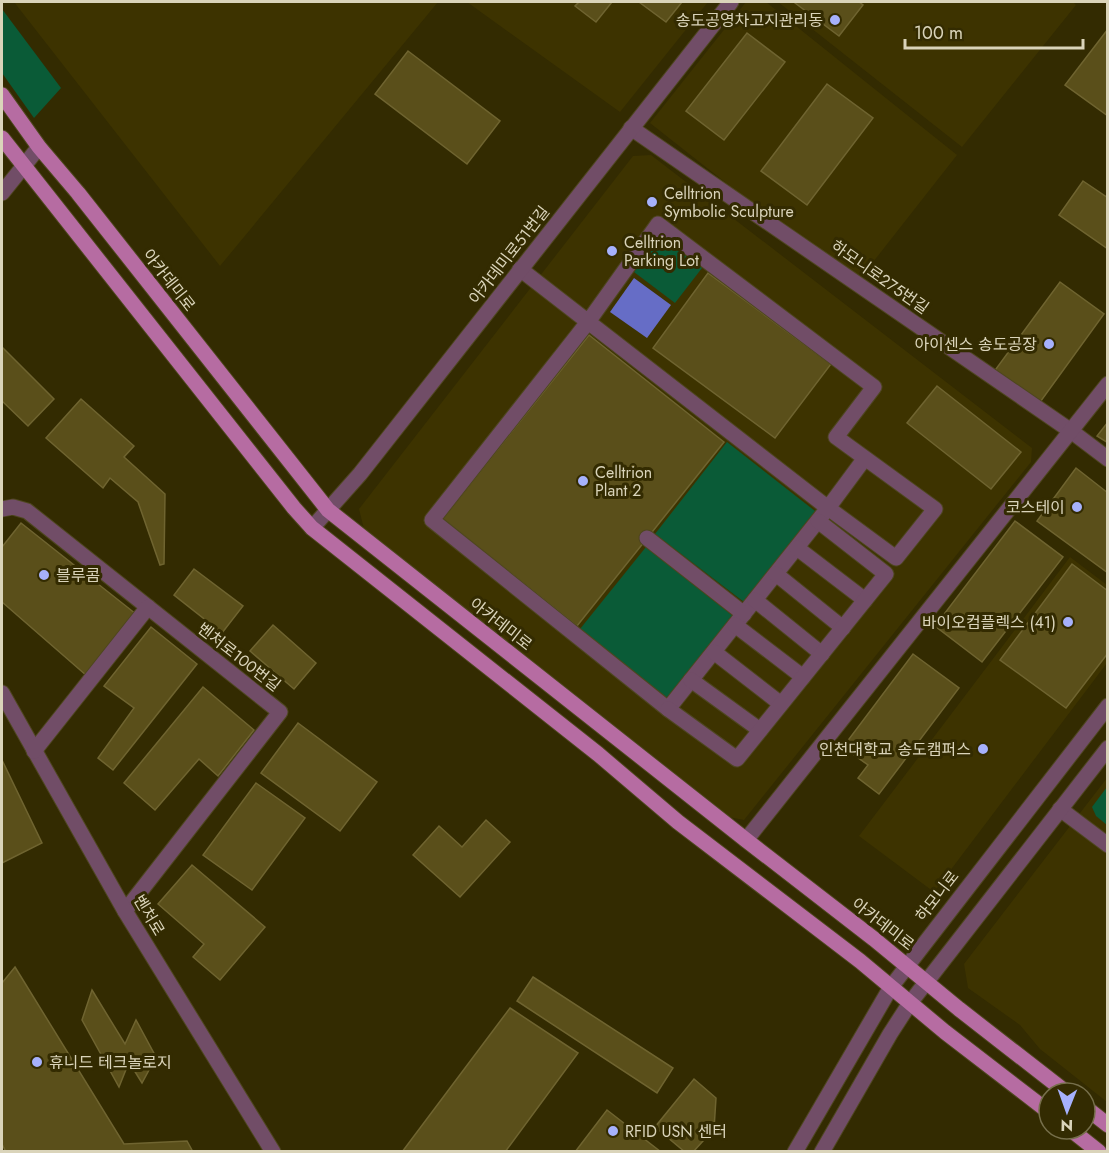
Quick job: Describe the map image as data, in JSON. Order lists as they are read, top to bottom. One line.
{"streets":{"main road":["아카데미로"],"street":["아카데미로51번길","하모니로275번길","벤처로100번길","하모니로","벤처로"]},"crossings":[["아카데미로51번길","하모니로275번길"],["아카데미로51번길","아카데미로"],["아카데미로","하모니로"],["벤처로100번길","벤처로"]],"places":["송도공영차고지관리동","Celltrion Symbolic Sculpture","Celltrion Parking Lot","아이센스 송도공장","Celltrion Plant 2","코스테이","블루콤","바이오컴플렉스 (41)","인천대학교 송도캠퍼스","휴니드 테크놀로지","RFID USN 센터"],"scale_bar":"100 m","north":"bottom"}
